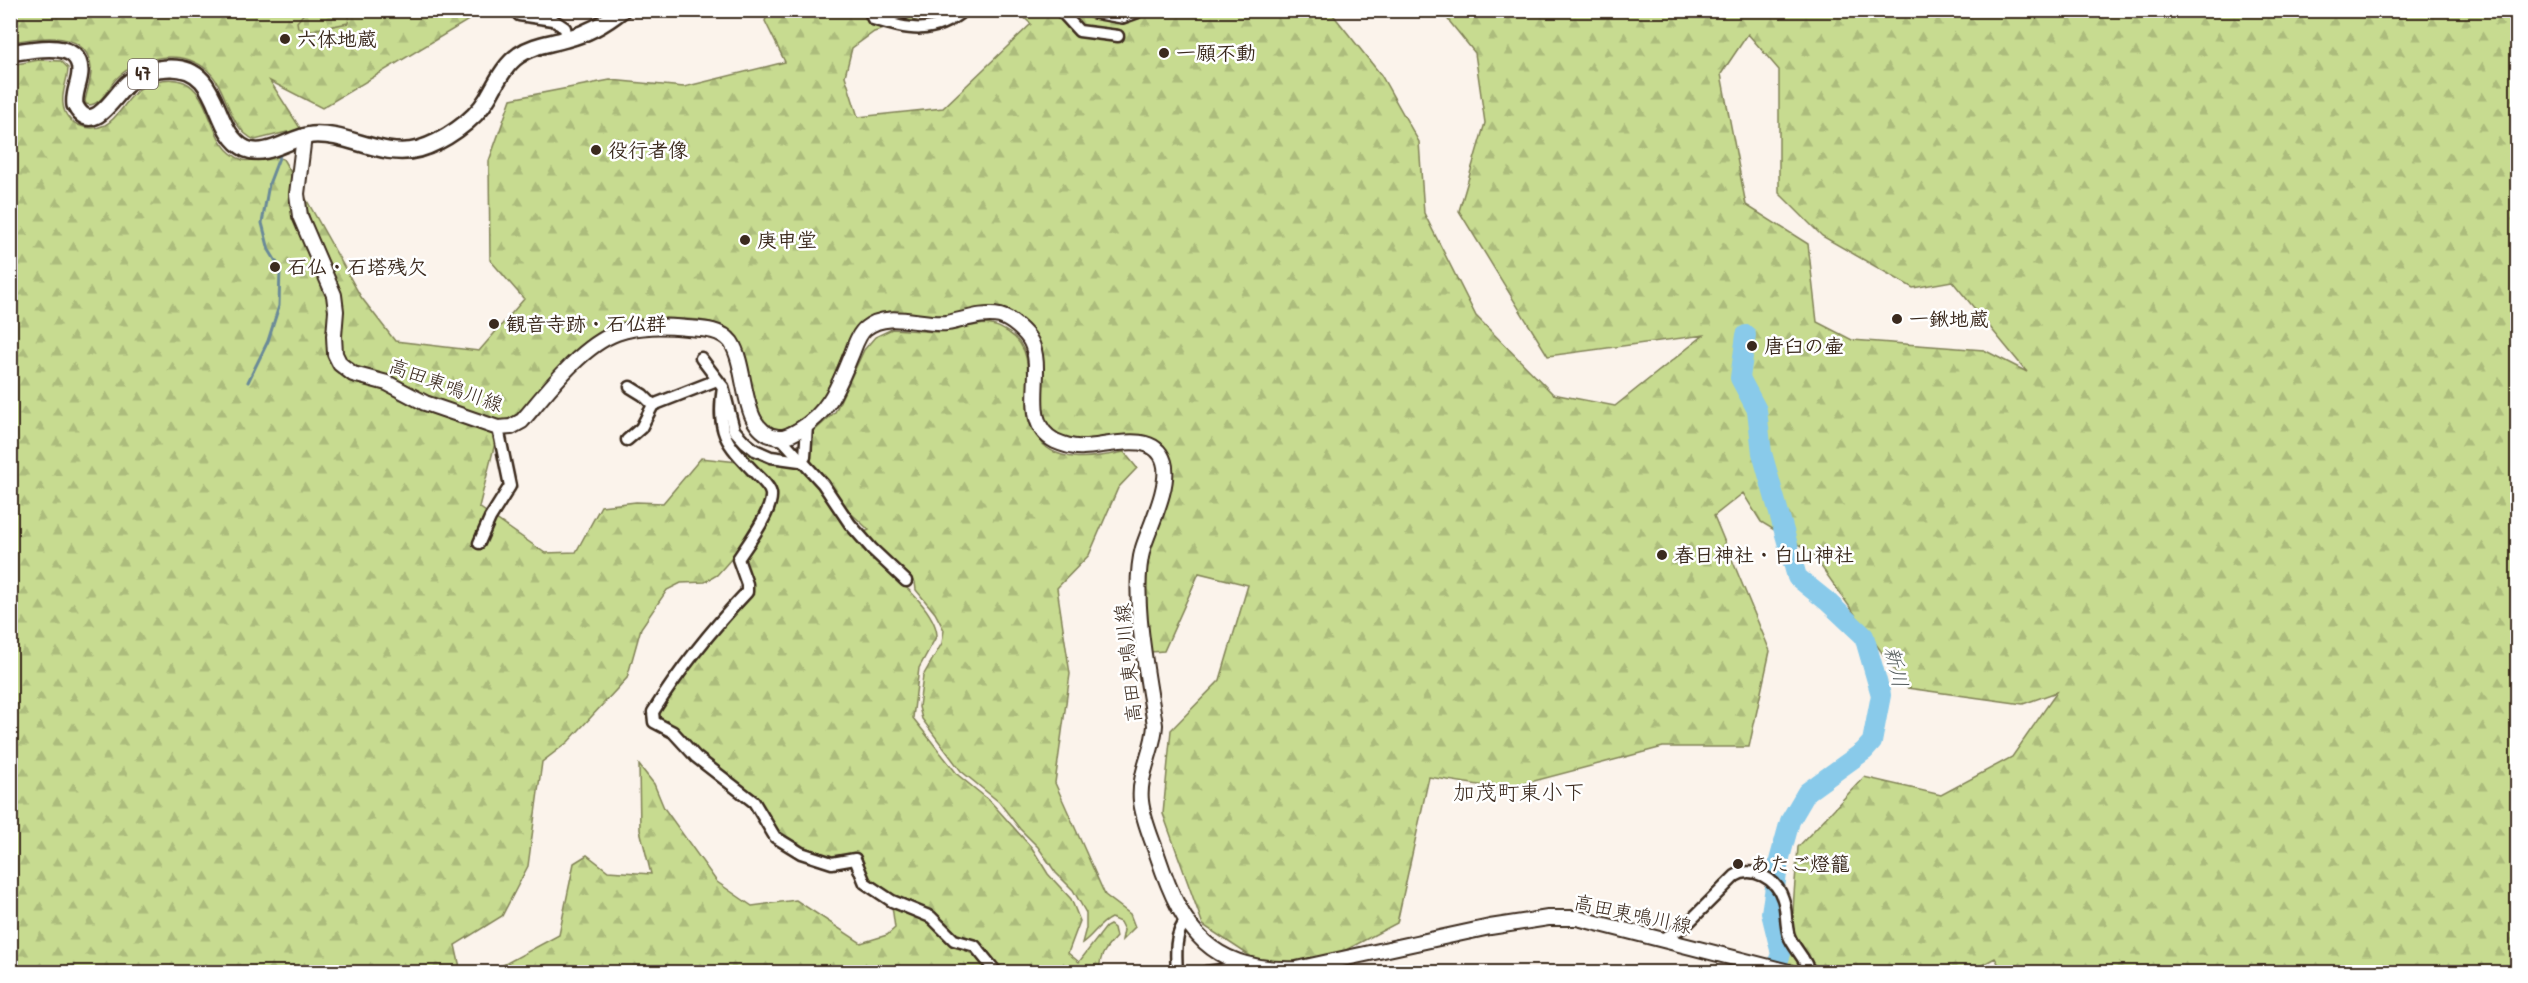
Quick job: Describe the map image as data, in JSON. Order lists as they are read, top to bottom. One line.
{"streets":{"main road":["47","高田東鳴川線"]},"crossings":[["47","高田東鳴川線"]],"districts":["加茂町東小下"],"water":["新川"],"places":["六体地蔵","一願不動","役行者像","庚申堂","石仏・石塔残欠","一鍬地蔵","観音寺跡・石仏群","唐臼の壷","春日神社・白山神社","あたご燈籠"]}
